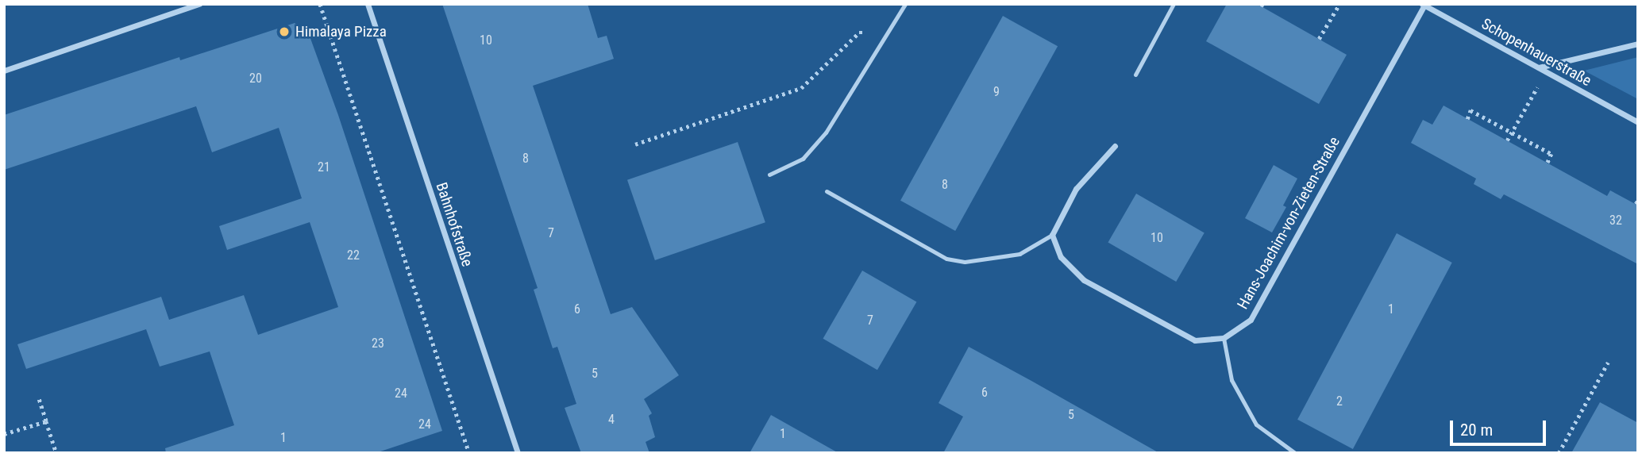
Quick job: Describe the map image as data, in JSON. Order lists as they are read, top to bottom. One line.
{"streets":{"street":["Schopenhauerstraße","Hans-Joachim-von-Zieten-Straße","Bahnhofstraße"]},"crossings":[["Schopenhauerstraße","Hans-Joachim-von-Zieten-Straße"]],"places":["Himalaya Pizza"],"house_numbers":["10","20","9","8","21","8","32","7","10","22","6","1","7","23","5","6","24","2","5","4","24","1","1"],"scale_bar":"20 m"}
